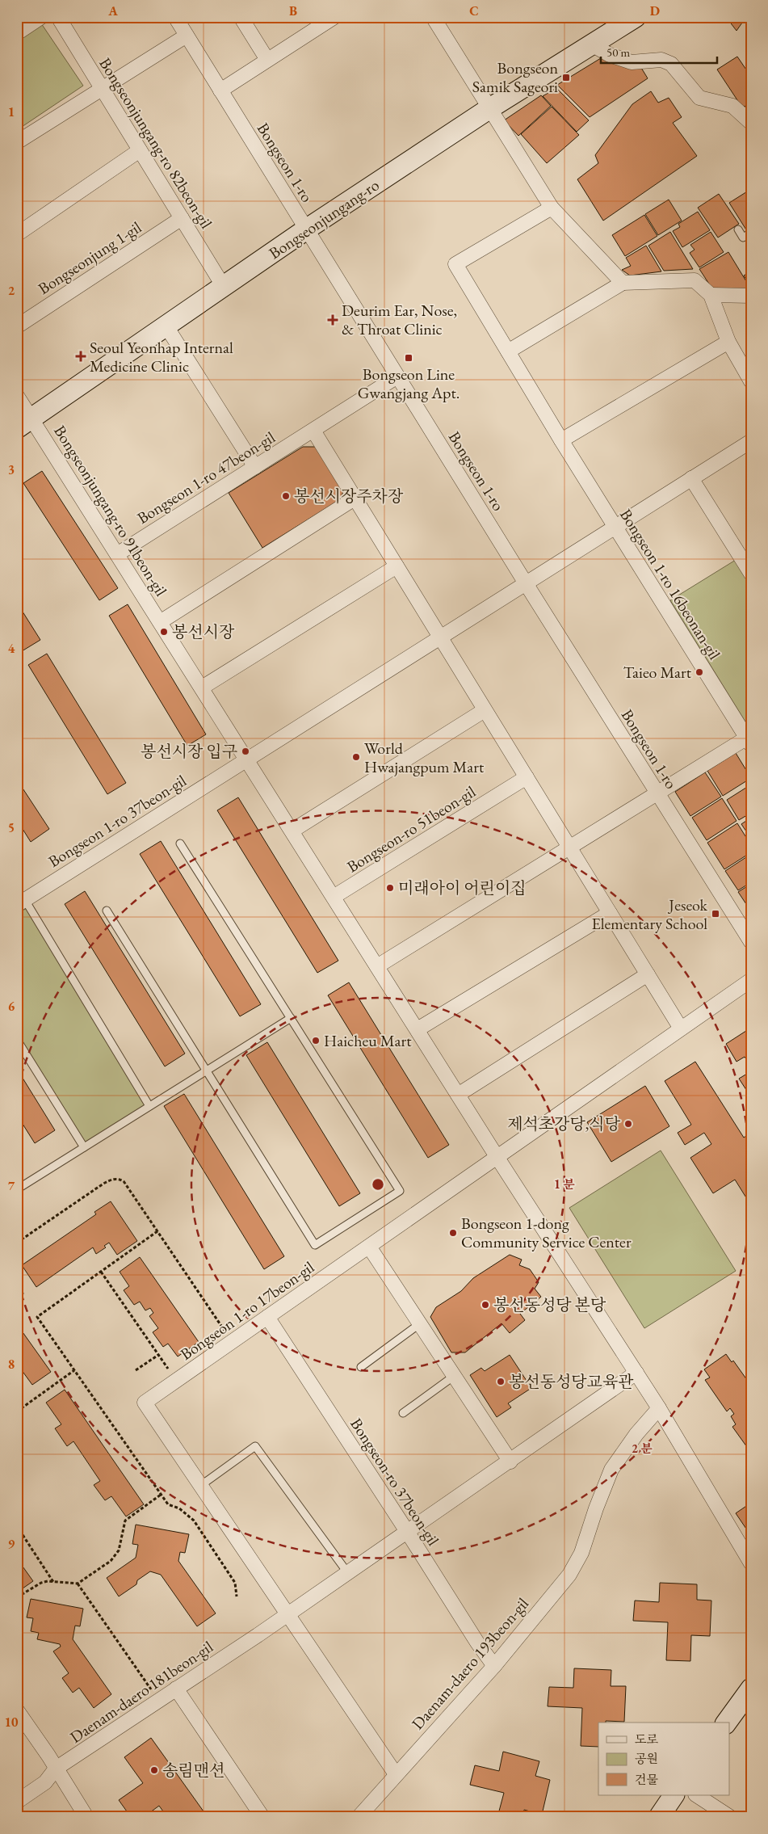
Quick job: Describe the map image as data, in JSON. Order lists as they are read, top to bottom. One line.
{"streets":{"street":["Bongseonjungang-ro 82beon-gil","Bongseon 1-ro","Bongseonjungang-ro","Bongseonjung 1-gil","Bongseon 1-ro 47beon-gil","Bongseonjungang-ro 91beon-gil","Bongseon 1-ro 16beonan-gil","Bongseon 1-ro 37beon-gil","Bongseon-ro 51beon-gil","Bongseon 1-ro 17beon-gil","Bongseon-ro 37beon-gil","Daenam-daero 193beon-gil","Daenam-daero 181beon-gil"]},"crossings":[["Bongseonjungang-ro 82beon-gil","Bongseonjungang-ro"],["Bongseonjungang-ro 82beon-gil","Bongseonjung 1-gil"],["Bongseon 1-ro","Bongseonjungang-ro"],["Bongseon 1-ro","Bongseon 1-ro 47beon-gil"],["Bongseon 1-ro","Bongseon 1-ro 37beon-gil"],["Bongseonjungang-ro","Bongseonjungang-ro 91beon-gil"],["Bongseon 1-ro 47beon-gil","Bongseonjungang-ro 91beon-gil"],["Bongseonjungang-ro 91beon-gil","Bongseon 1-ro 37beon-gil"],["Bongseon 1-ro 16beonan-gil","Bongseon 1-ro 37beon-gil"],["Bongseon 1-ro 17beon-gil","Bongseon-ro 37beon-gil"],["Bongseon-ro 37beon-gil","Daenam-daero 193beon-gil"],["Bongseon-ro 37beon-gil","Daenam-daero 181beon-gil"]],"places":{"transit":["Bongseon Samik Sageori","Bongseon Line Gwangjang Apt.","Jeseok Elementary School"],"health":["Deurim Ear, Nose, & Throat Clinic","Seoul Yeonhap Internal Medicine Clinic"],"other":["봉선시장주차장","봉선시장","Taieo Mart","봉선시장 입구","World Hwajangpum Mart","미래아이 어린이집","Haicheu Mart","제석초강당,식당","Bongseon 1-dong Community Service Center","봉선동성당 본당","봉선동성당교육관","송림맨션"]},"legend":["도로","공원","건물"],"scale_bar":"50 m","grid":{"columns":["A","B","C","D"],"rows":["1","2","3","4","5","6","7","8","9","10"]},"rings":["1 분","2 분"]}
